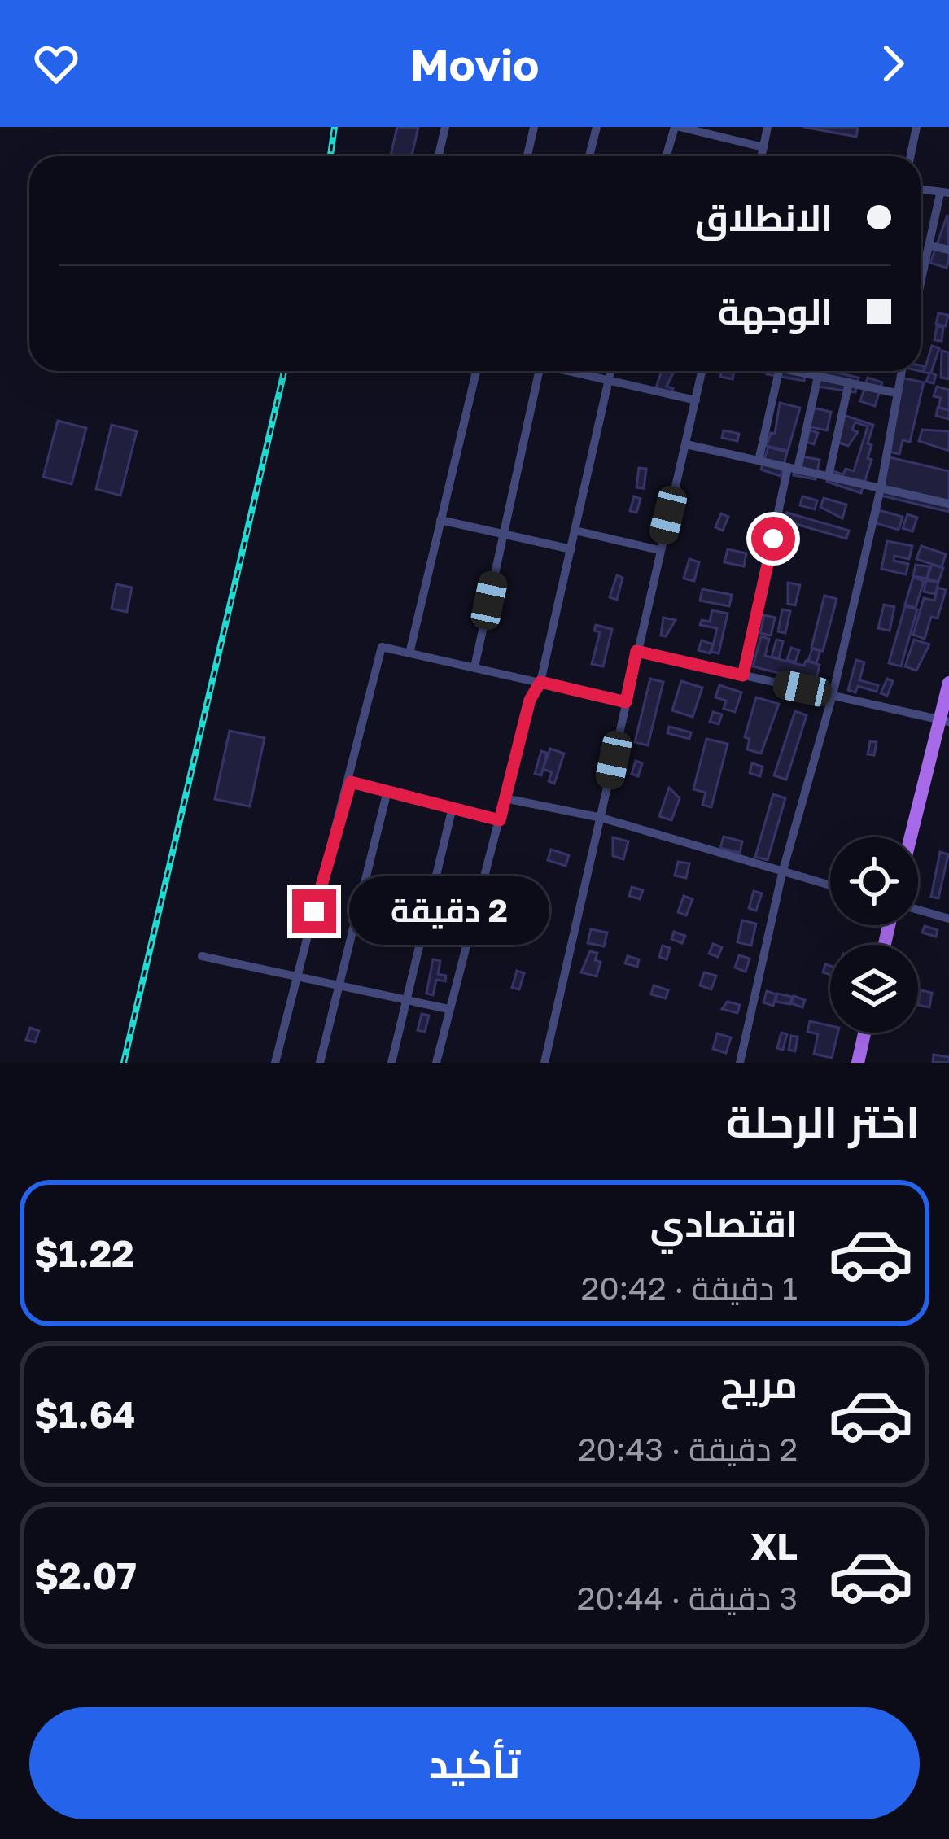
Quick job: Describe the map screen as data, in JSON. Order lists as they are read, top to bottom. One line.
{"page":{"header":"Movio","banner":["الانطلاق","الوجهة"],"bubble":"2 دقيقة","heading":"اختر الرحلة","list":[{"name":"اقتصادي","note":"1 دقيقة · 20:42","value":"$1.22"},{"name":"مريح","note":"2 دقيقة · 20:43","value":"$1.64"},{"name":"XL","note":"3 دقيقة · 20:44","value":"$2.07"}],"buttons":"تأكيد"}}
